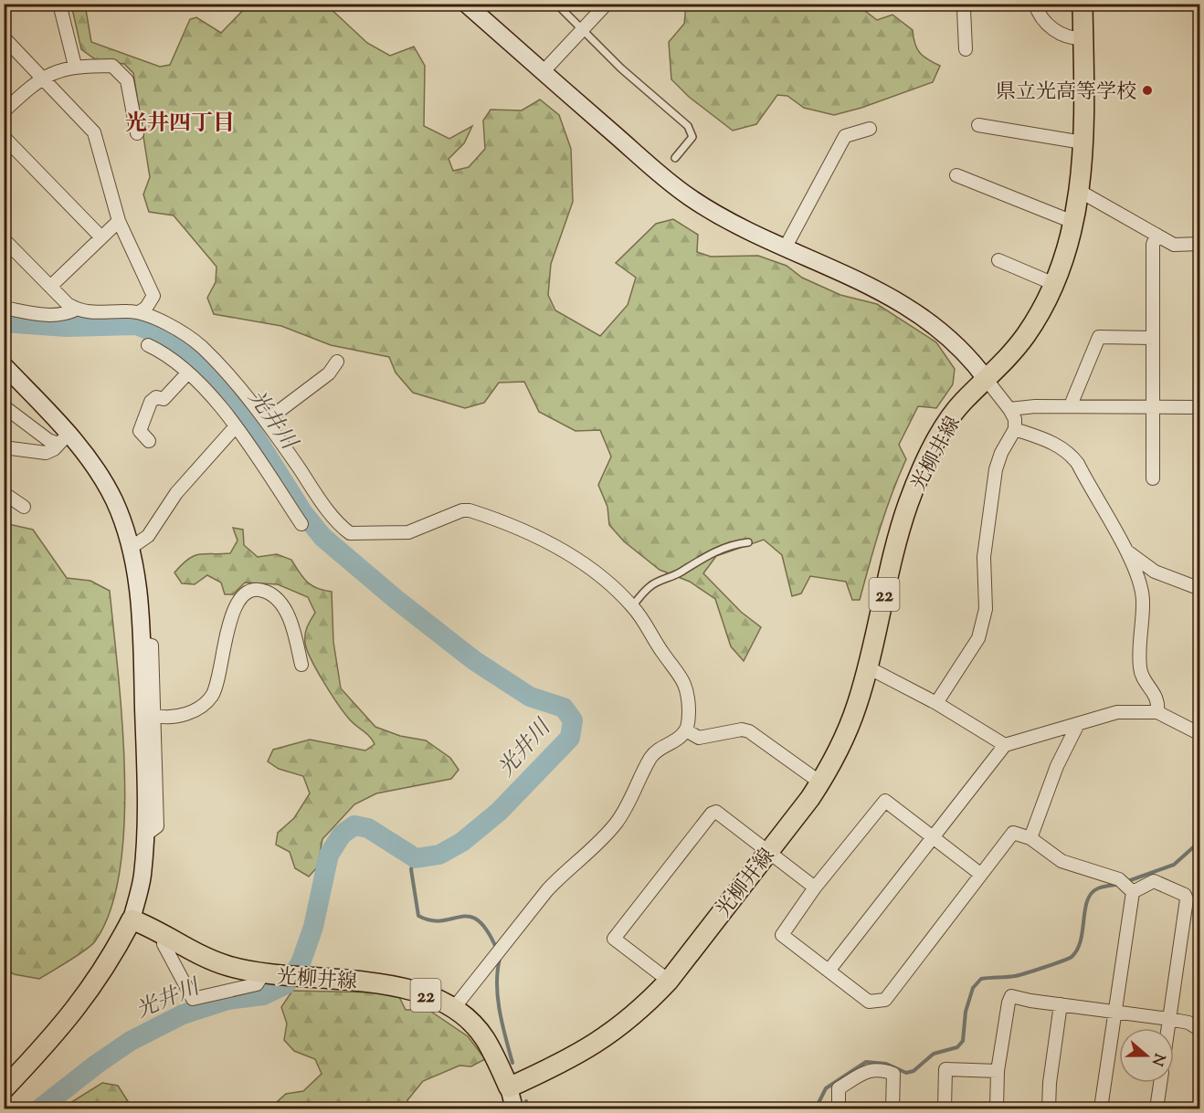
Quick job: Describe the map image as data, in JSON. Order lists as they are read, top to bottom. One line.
{"streets":{"main road":["光柳井線","22"]},"districts":["光井四丁目"],"water":["光井川"],"places":["県立光高等学校"],"north":"right"}
